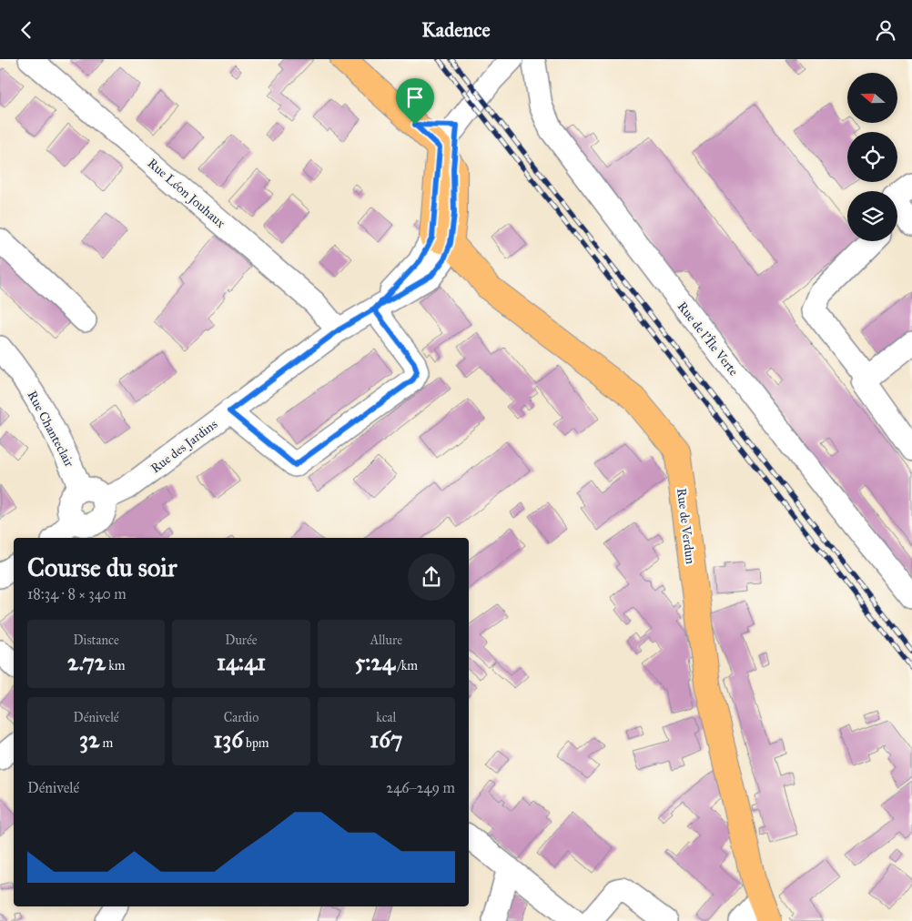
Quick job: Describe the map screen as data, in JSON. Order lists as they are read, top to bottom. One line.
{"streets":{"main road":["Rue de Verdun"],"street":["Rue Léon Jouhaux","Rue de l'Île Verte","Rue Chanteclair","Rue des Jardins"]},"crossings":[["Rue Léon Jouhaux","Rue des Jardins"],["Rue Chanteclair","Rue des Jardins"],["Rue des Jardins","Rue de Verdun"]],"north":"left","page":{"header":"Kadence","heading":["Course du soir","18:34 · 8 × 340 m"],"stats":[["Distance","2.72 km"],["Durée","14:41"],["Allure","5:24 /km"],["Dénivelé","32 m"],["Cardio","136 bpm"],["kcal","167"]],"chart":["Dénivelé","246–249 m"]}}
